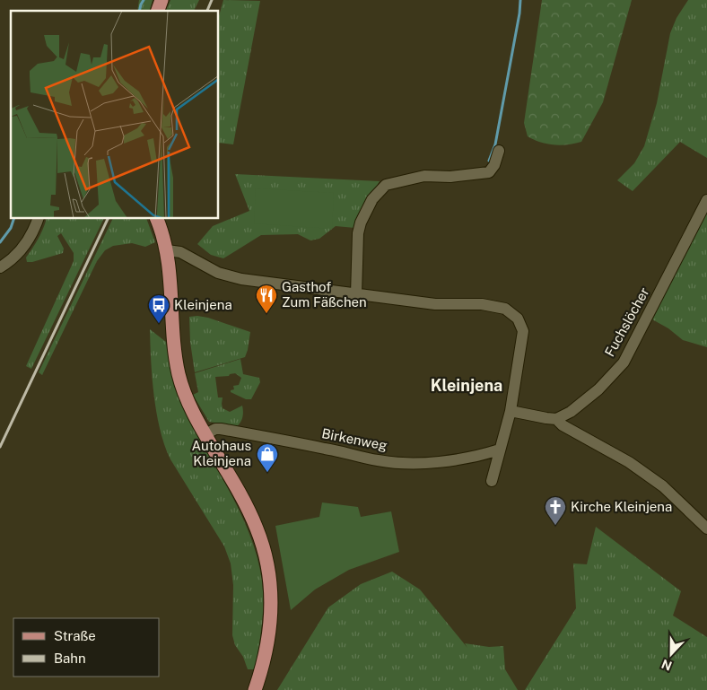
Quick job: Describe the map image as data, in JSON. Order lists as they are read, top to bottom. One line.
{"streets":{"street":["Fuchslöcher","Birkenweg"]},"districts":["Kleinjena"],"places":{"restaurant":["Gasthof Zum Fäßchen"],"bus stop":["Kleinjena"],"shop":["Autohaus Kleinjena"],"church":["Kirche Kleinjena"]},"legend":["Straße","Bahn"],"north":"bottom"}
